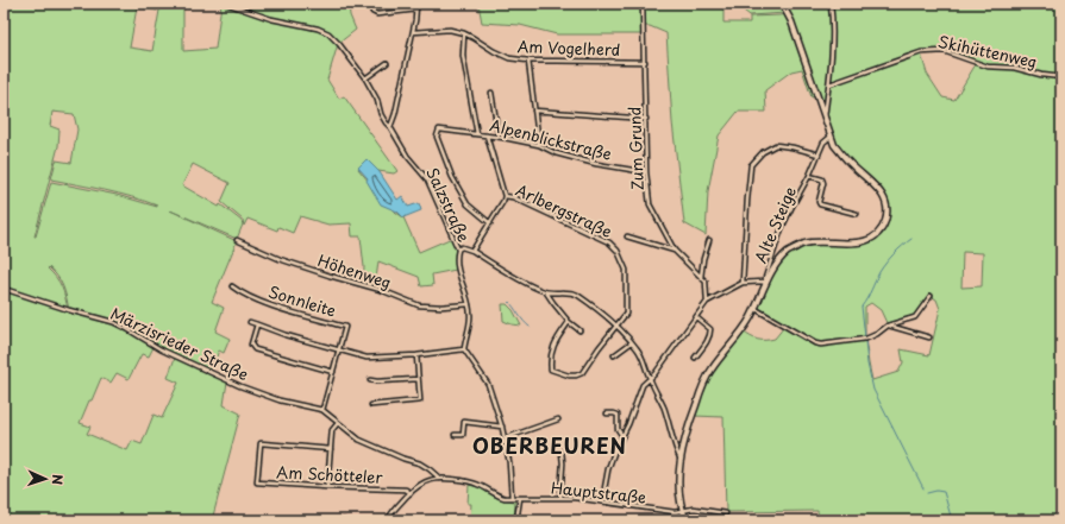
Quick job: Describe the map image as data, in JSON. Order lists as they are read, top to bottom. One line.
{"streets":{"street":["Am Vogelherd","Skihüttenweg","Alpenblickstraße","Zum Grund","Salzstraße","Arlbergstraße","Alte Steige","Höhenweg","Sonnleite","Märzisrieder Straße","Am Schötteler","Hauptstraße"]},"crossings":[["Am Vogelherd","Zum Grund"],["Alpenblickstraße","Zum Grund"],["Salzstraße","Höhenweg"],["Sonnleite","Märzisrieder Straße"],["Märzisrieder Straße","Hauptstraße"]],"districts":["OBERBEUREN"],"north":"right"}
